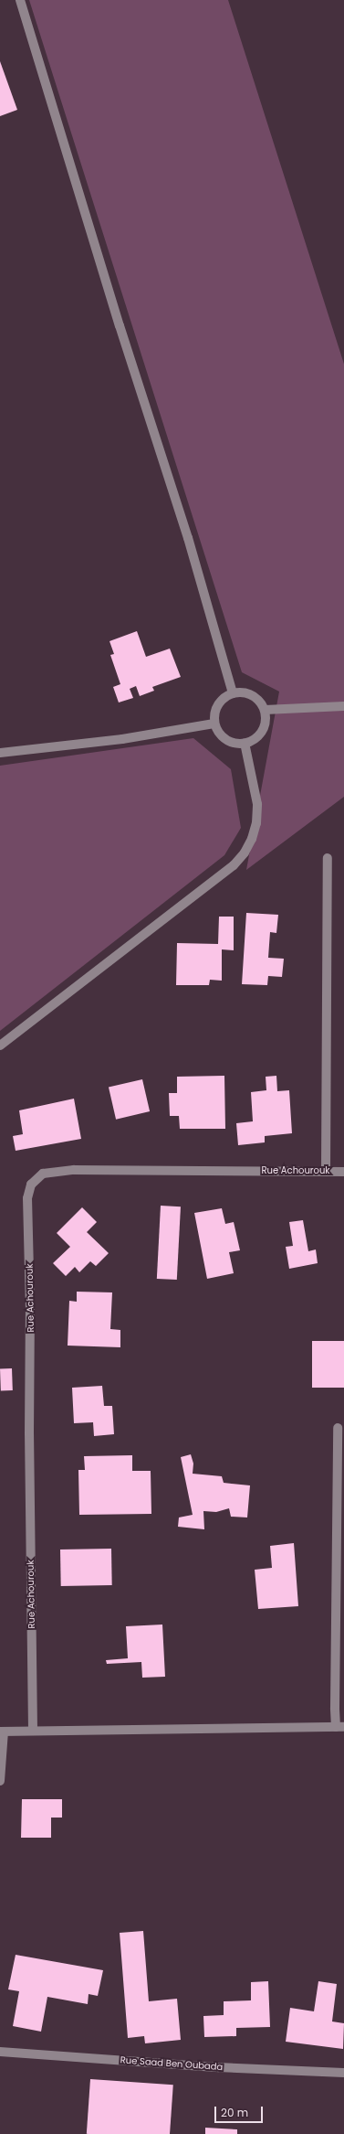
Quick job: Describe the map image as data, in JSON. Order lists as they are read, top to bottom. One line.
{"streets":{"street":["Rue Achourouk","Rue Saad Ben Oubada"]},"scale_bar":"20 m"}
